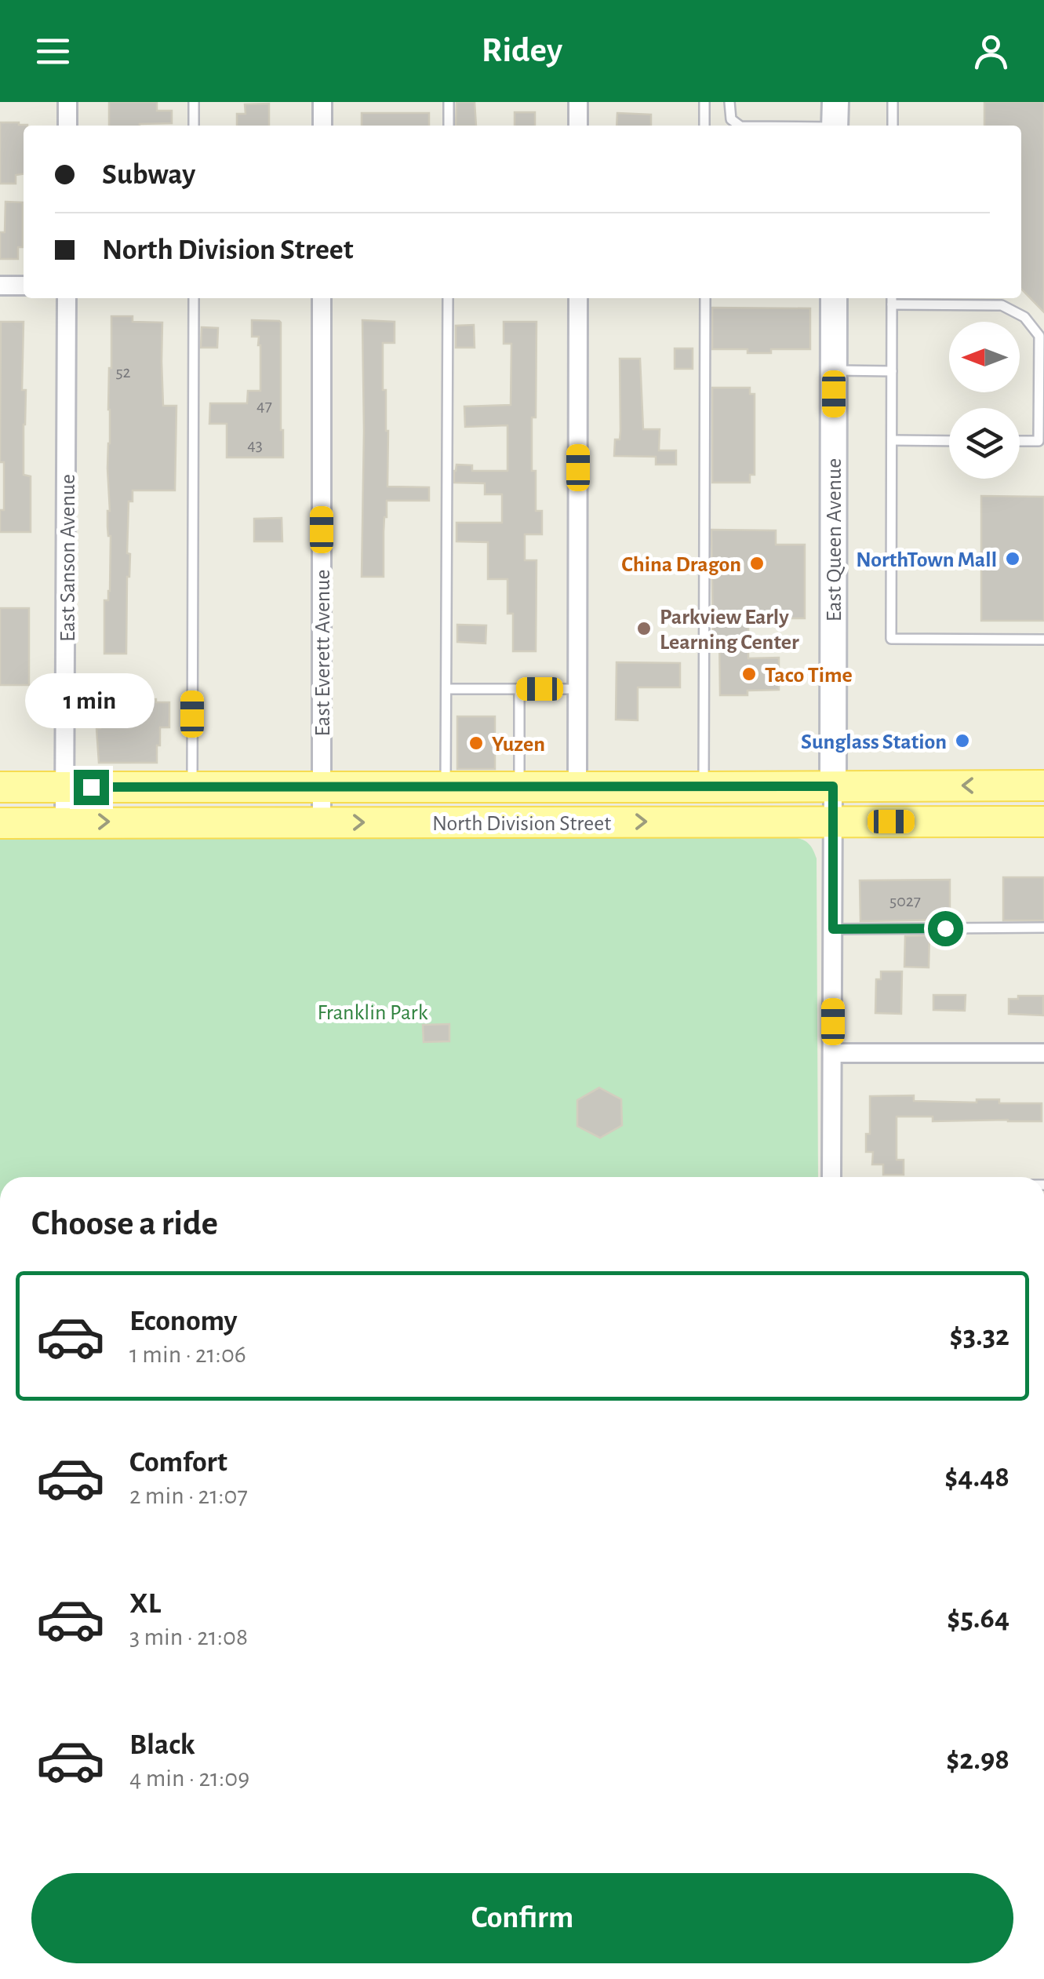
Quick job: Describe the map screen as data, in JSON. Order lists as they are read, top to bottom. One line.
{"streets":{"main road":["North Division Street"],"street":["East Queen Avenue","East Sanson Avenue","East Everett Avenue"]},"crossings":[["East Queen Avenue","North Division Street"],["East Sanson Avenue","North Division Street"],["East Everett Avenue","North Division Street"]],"parks":["Franklin Park"],"places":["NorthTown Mall","China Dragon","Parkview Early Learning Center","Taco Time","Sunglass Station","Yuzen"],"house_numbers":["52","47","43","5027"],"north":"left","page":{"header":"Ridey","banner":["Subway","North Division Street"],"bubble":"1 min","heading":"Choose a ride","list":[{"name":"Economy","note":"1 min · 21:06","value":"$3.32"},{"name":"Comfort","note":"2 min · 21:07","value":"$4.48"},{"name":"XL","note":"3 min · 21:08","value":"$5.64"},{"name":"Black","note":"4 min · 21:09","value":"$2.98"}],"buttons":"Confirm"}}
